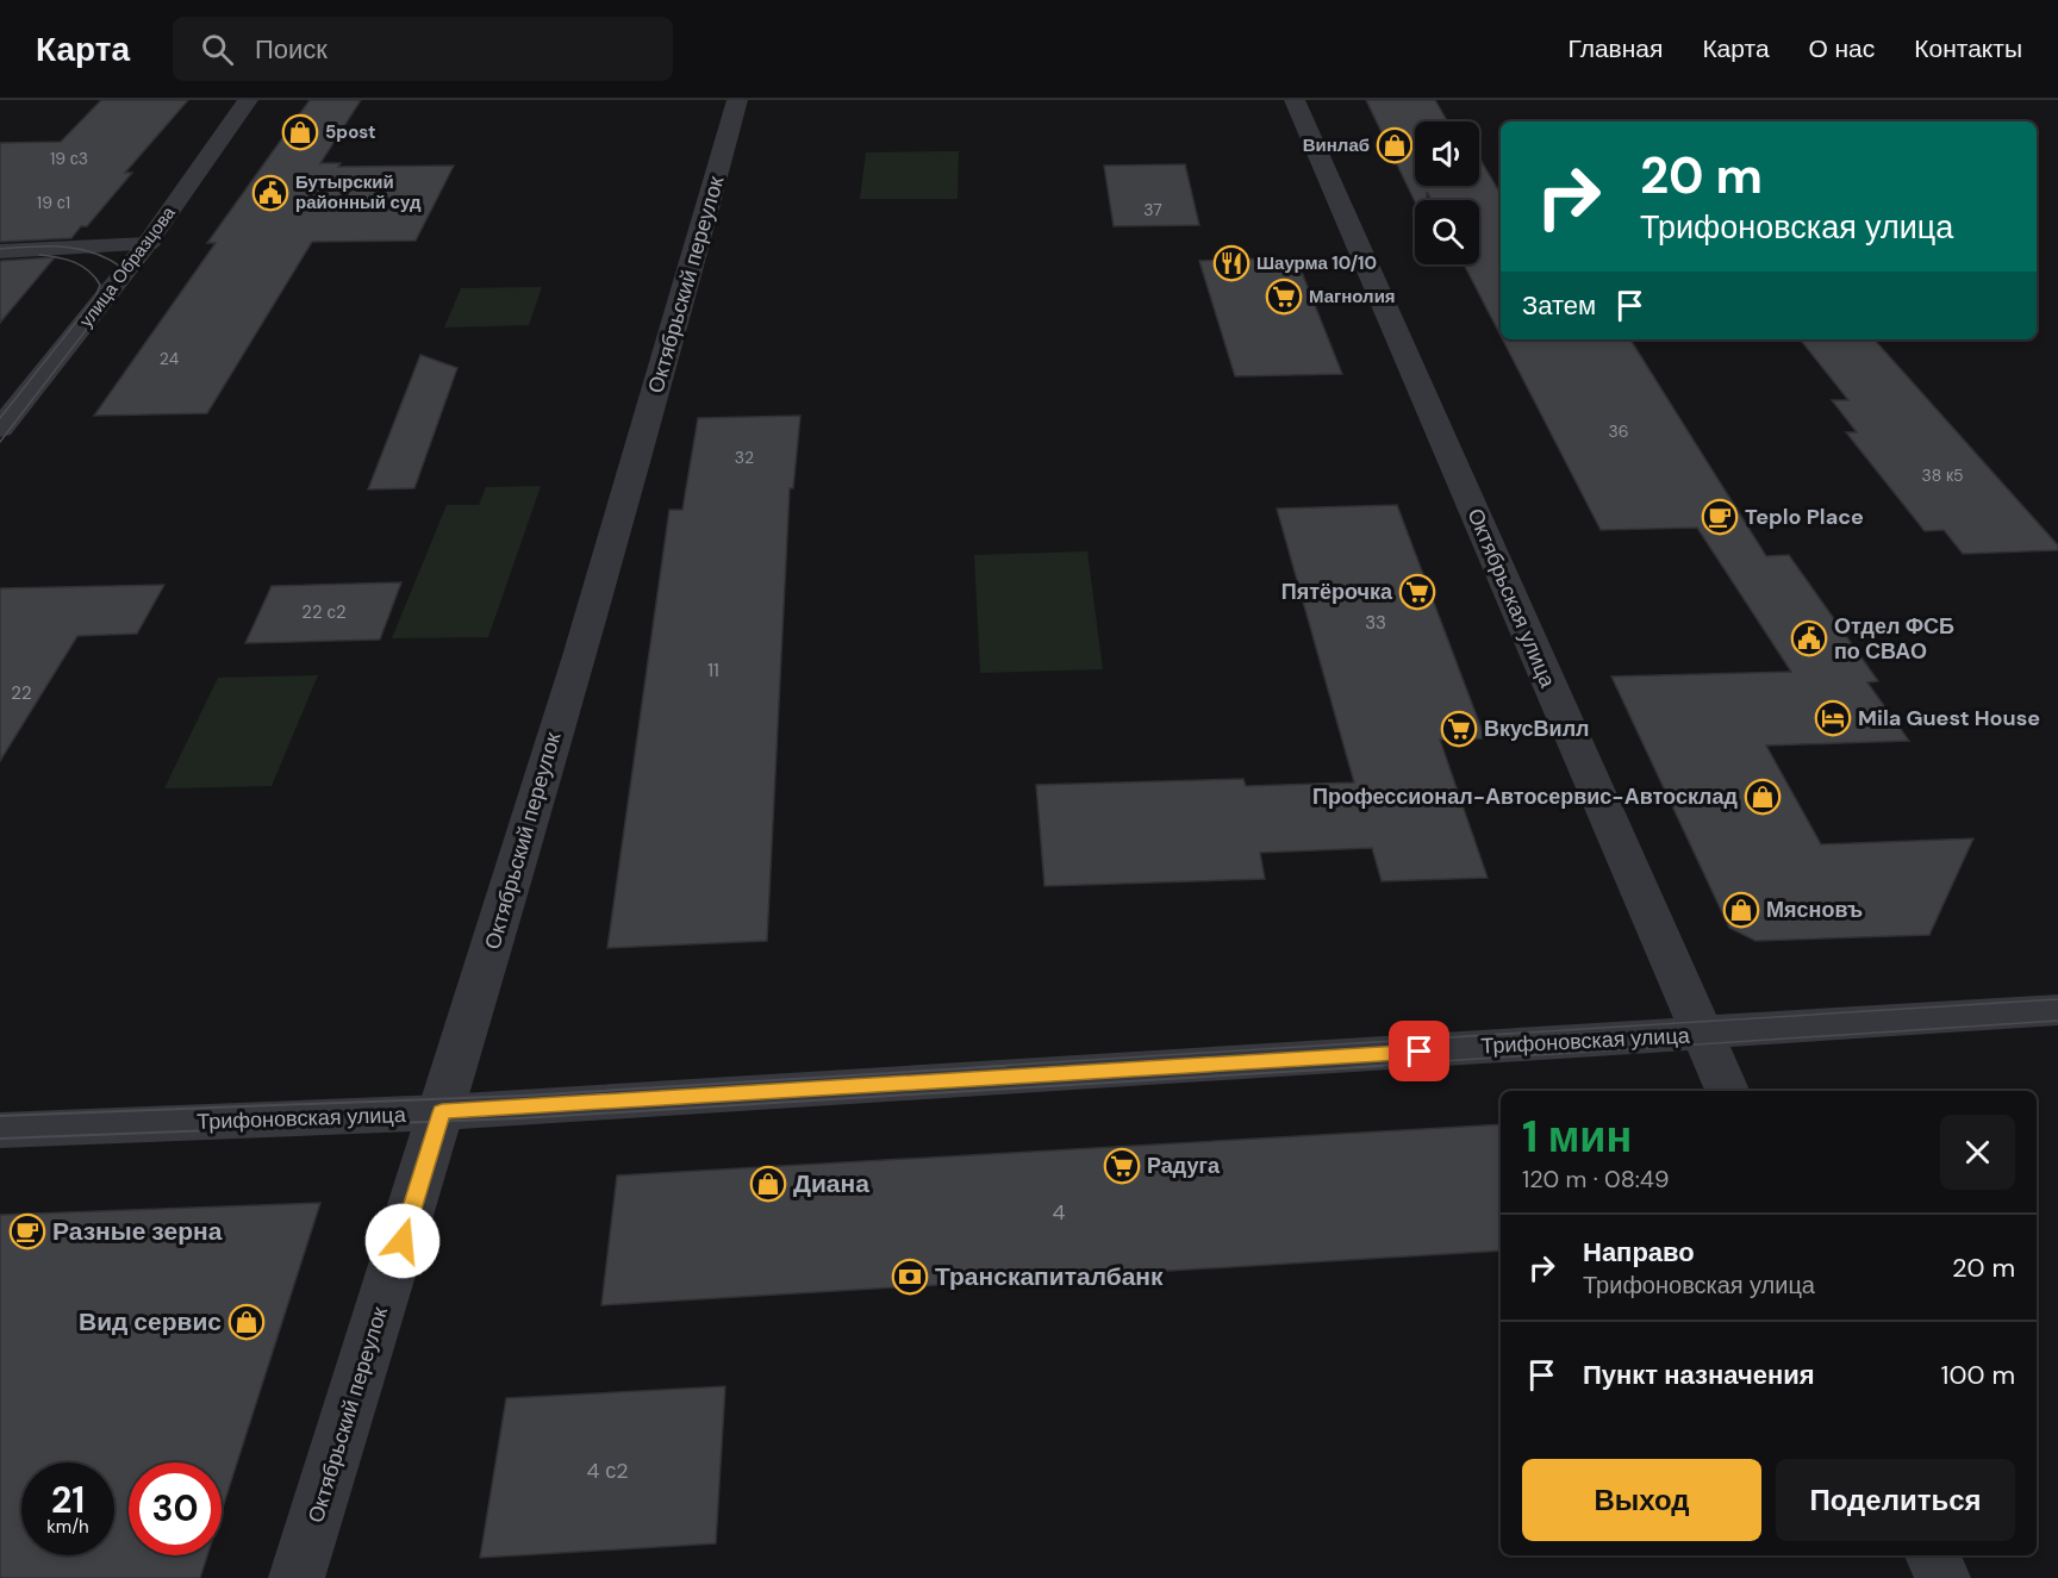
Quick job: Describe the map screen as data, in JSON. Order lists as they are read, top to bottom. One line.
{"streets":{"street":["улица Образцова","Октябрьский переулок","Октябрьская улица","Трифоновская улица"]},"crossings":[["Октябрьский переулок","Трифоновская улица"],["Октябрьская улица","Трифоновская улица"]],"places":{"shop":["5post","Винлаб","Профессионал-Автосервис-Автосклад","Мясновъ","Диана","Вид сервис"],"public building":["Бутырский районный суд","Отдел ФСБ по СВАО"],"restaurant":["Шаурма 10/10"],"supermarket":["Магнолия","Пятёрочка","ВкусВилл","Радуга"],"cafe":["Teplo Place","Разные зерна"],"hotel":["Mila Guest House"],"bank":["Транскапиталбанк"]},"house_numbers":["19 с3","19 с1","37","24","36","32","38 к5","22 с2","33","11","22","4","4 с2"],"page":{"header":"Карта","search":"Поиск","nav":["Главная","Карта","О нас","Контакты"],"turn":["20 m","Трифоновская улица"],"then":"Затем","heading":["1 мин","120 m · 08:49"],"list":[{"name":"Направо","note":"Трифоновская улица","value":"20 m"},{"name":"Пункт назначения","value":"100 m"}],"buttons":["Выход","Поделиться"],"speed":"21 km/h","limit":"30"}}
